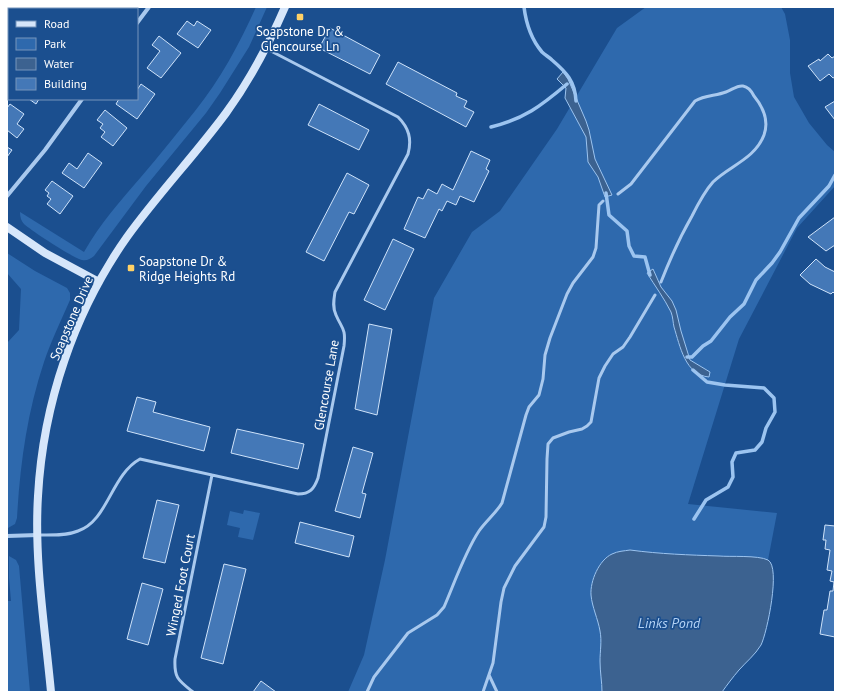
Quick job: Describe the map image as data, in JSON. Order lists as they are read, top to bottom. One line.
{"streets":{"street":["Soapstone Drive"],"lane":["Glencourse Lane","Winged Foot Court"]},"crossings":[["Soapstone Drive","Glencourse Lane"],["Glencourse Lane","Winged Foot Court"]],"water":["Links Pond"],"places":{"transit":["Soapstone Dr & Glencourse Ln","Soapstone Dr & Ridge Heights Rd"]},"legend":["Road","Park","Water","Building"]}
